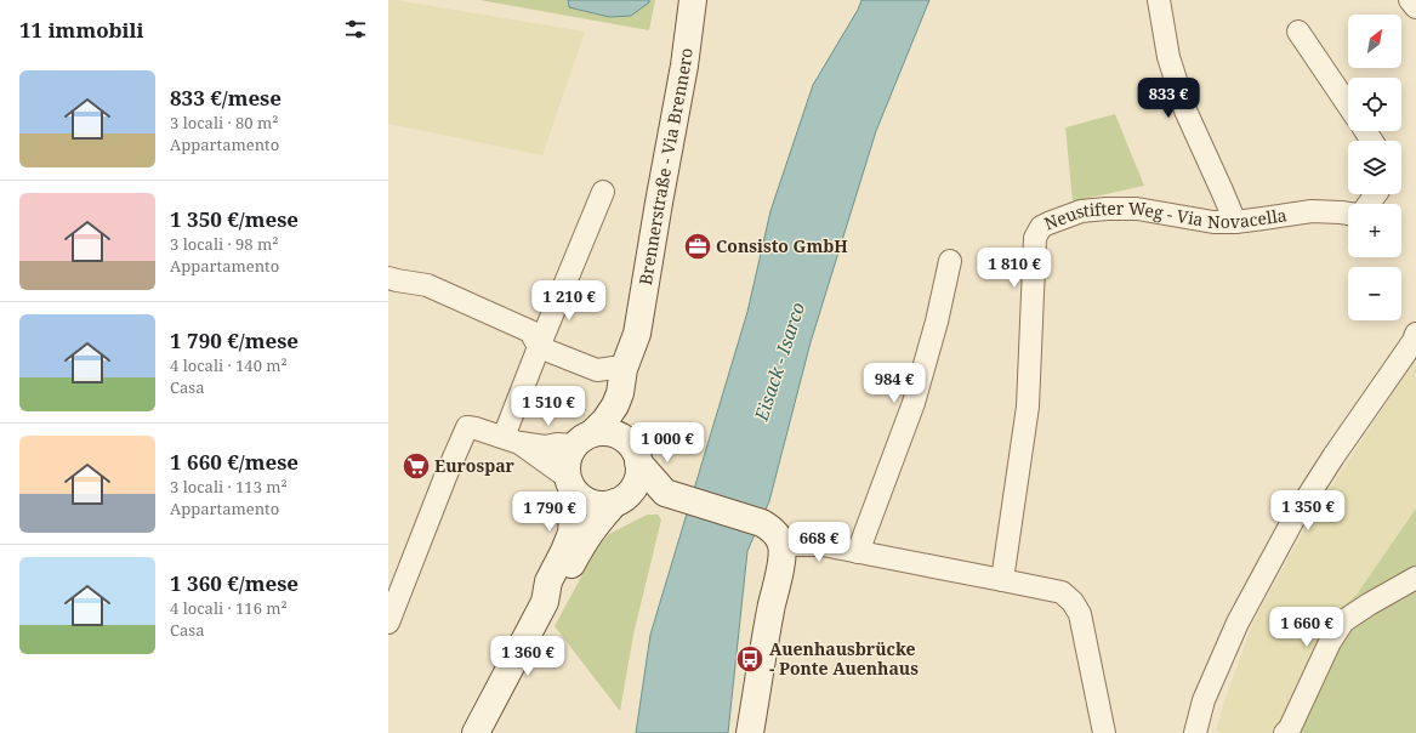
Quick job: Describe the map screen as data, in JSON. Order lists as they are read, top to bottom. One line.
{"streets":{"main road":["Brennerstraße - Via Brennero"],"street":["Neustifter Weg - Via Novacella"]},"water":["Eisack - Isarco"],"places":{"office":["Consisto GmbH"],"supermarket":["Eurospar"],"bus stop":["Auenhausbrücke - Ponte Auenhaus"]},"north":"top right","page":{"heading":"11 immobili","map_buttons":["+","−"],"list":[{"name":"833 €/mese","note":"3 locali · 80 m² · Appartamento"},{"name":"1 350 €/mese","note":"3 locali · 98 m² · Appartamento"},{"name":"1 790 €/mese","note":"4 locali · 140 m² · Casa"},{"name":"1 660 €/mese","note":"3 locali · 113 m² · Appartamento"},{"name":"1 360 €/mese","note":"4 locali · 116 m² · Casa"}],"price":["833 €","1 810 €","1 210 €","984 €","1 510 €","1 000 €","1 350 €","1 790 €","668 €","1 660 €","1 360 €"]}}
